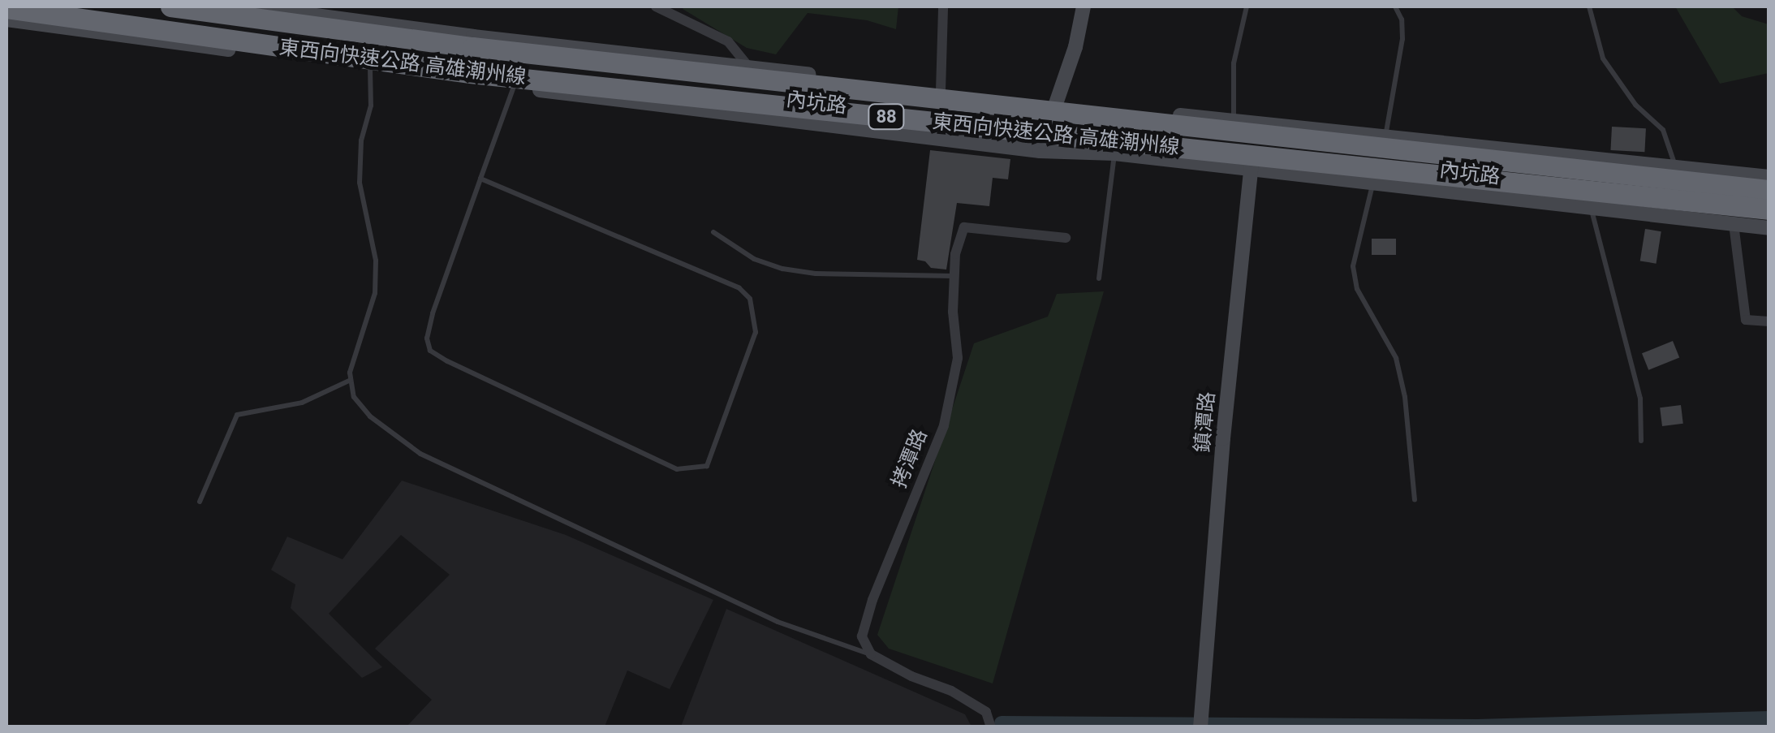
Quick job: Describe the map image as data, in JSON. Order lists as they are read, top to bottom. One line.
{"streets":{"highway":["東西向快速公路 高雄潮州線","88"],"main road":["內坑路","鎮潭路"],"street":["拷潭路"]},"crossings":[["內坑路","鎮潭路"]]}
